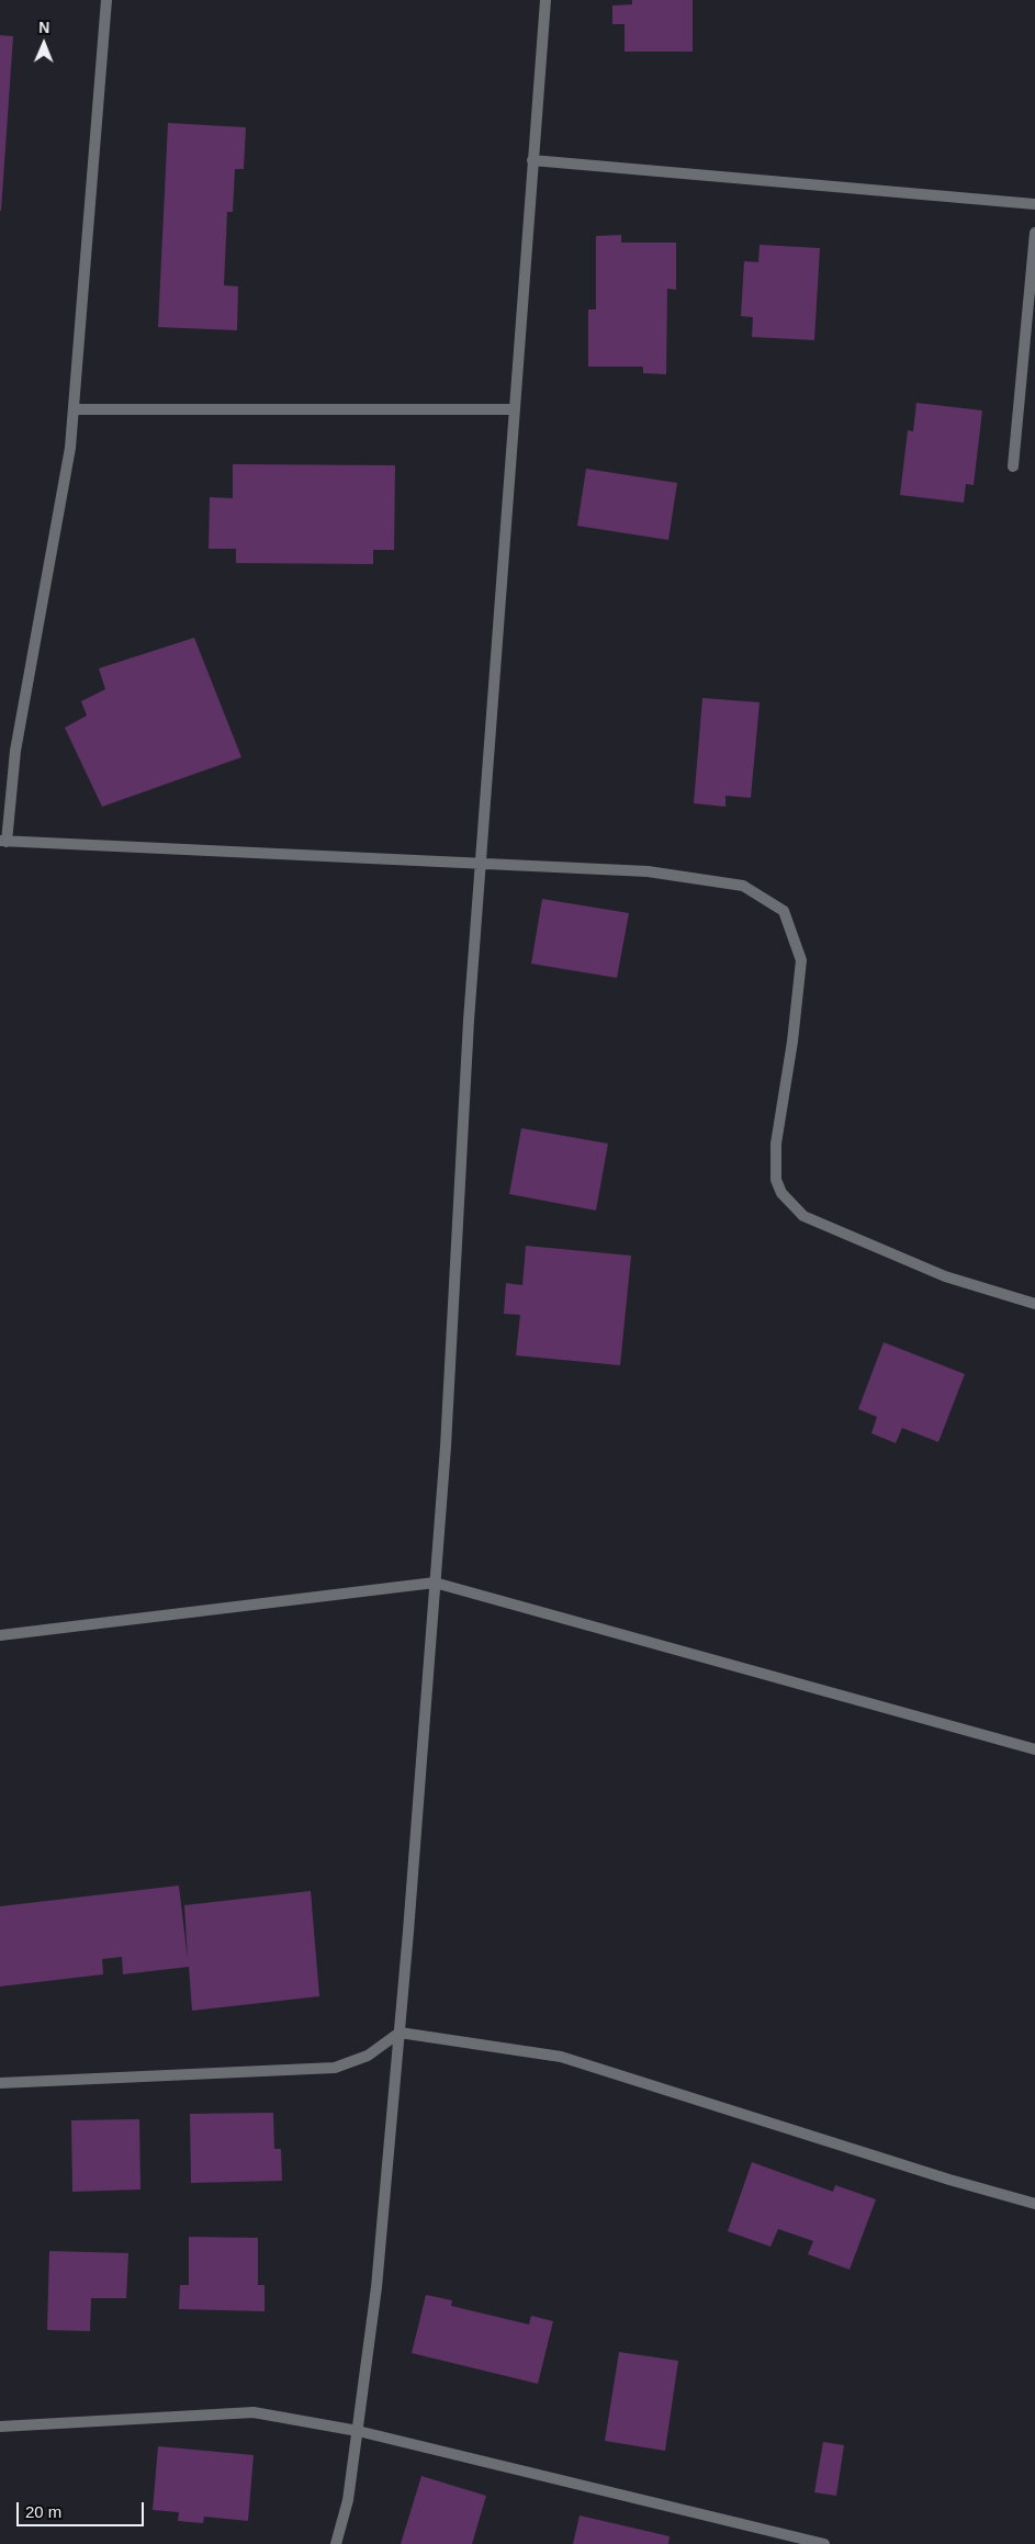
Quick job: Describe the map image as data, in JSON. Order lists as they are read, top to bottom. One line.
{"scale_bar":"20 m","north":"top"}
